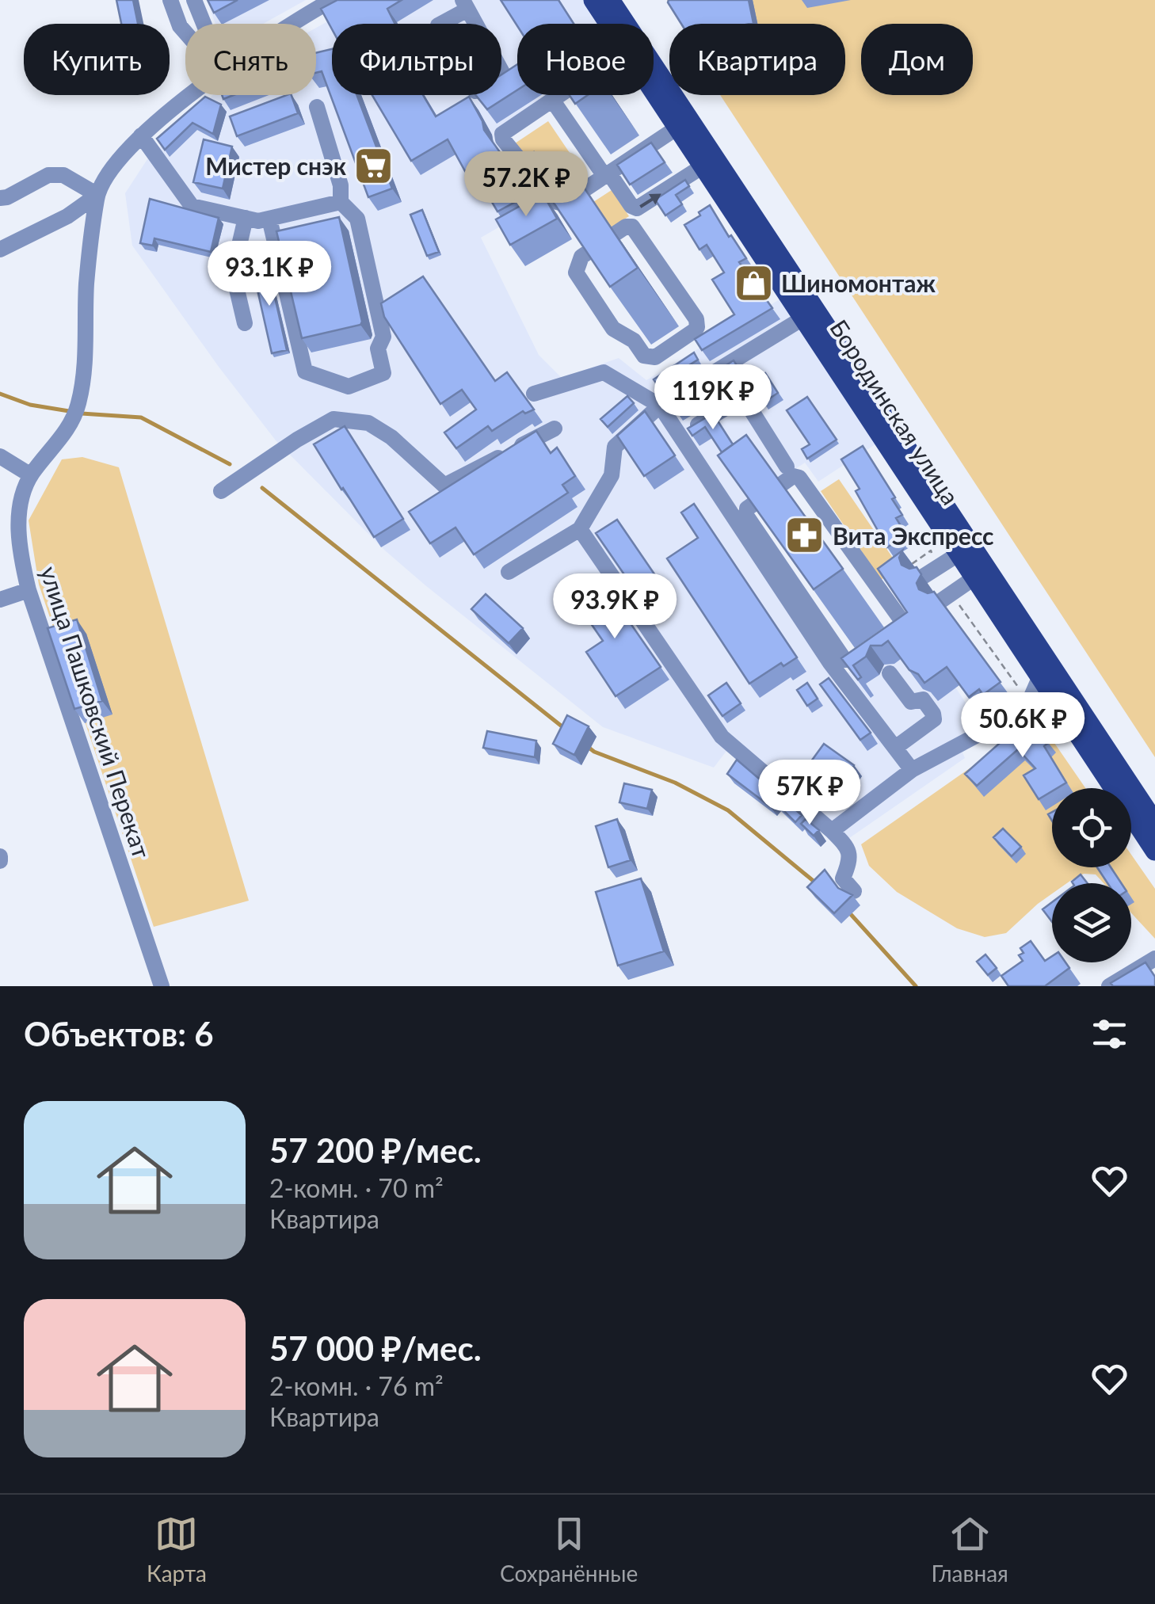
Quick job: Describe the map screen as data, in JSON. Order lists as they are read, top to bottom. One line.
{"streets":{"main road":["Бородинская улица"],"street":["улица Пашковский Перекат"]},"places":{"supermarket":["Мистер снэк"],"shop":["Шиномонтаж"],"pharmacy":["Вита Экспресс"]},"page":{"chip":["Купить","Снять","Фильтры","Новое","Квартира","Дом"],"price":["57.2K ₽","93.1K ₽","119K ₽","93.9K ₽","50.6K ₽","57K ₽"],"heading":"Объектов: 6","list":[{"name":"57 200 ₽/мес.","note":"2-комн. · 70 m² · Квартира"},{"name":"57 000 ₽/мес.","note":"2-комн. · 76 m² · Квартира"}],"tabs":["Карта","Сохранённые","Главная"]}}
